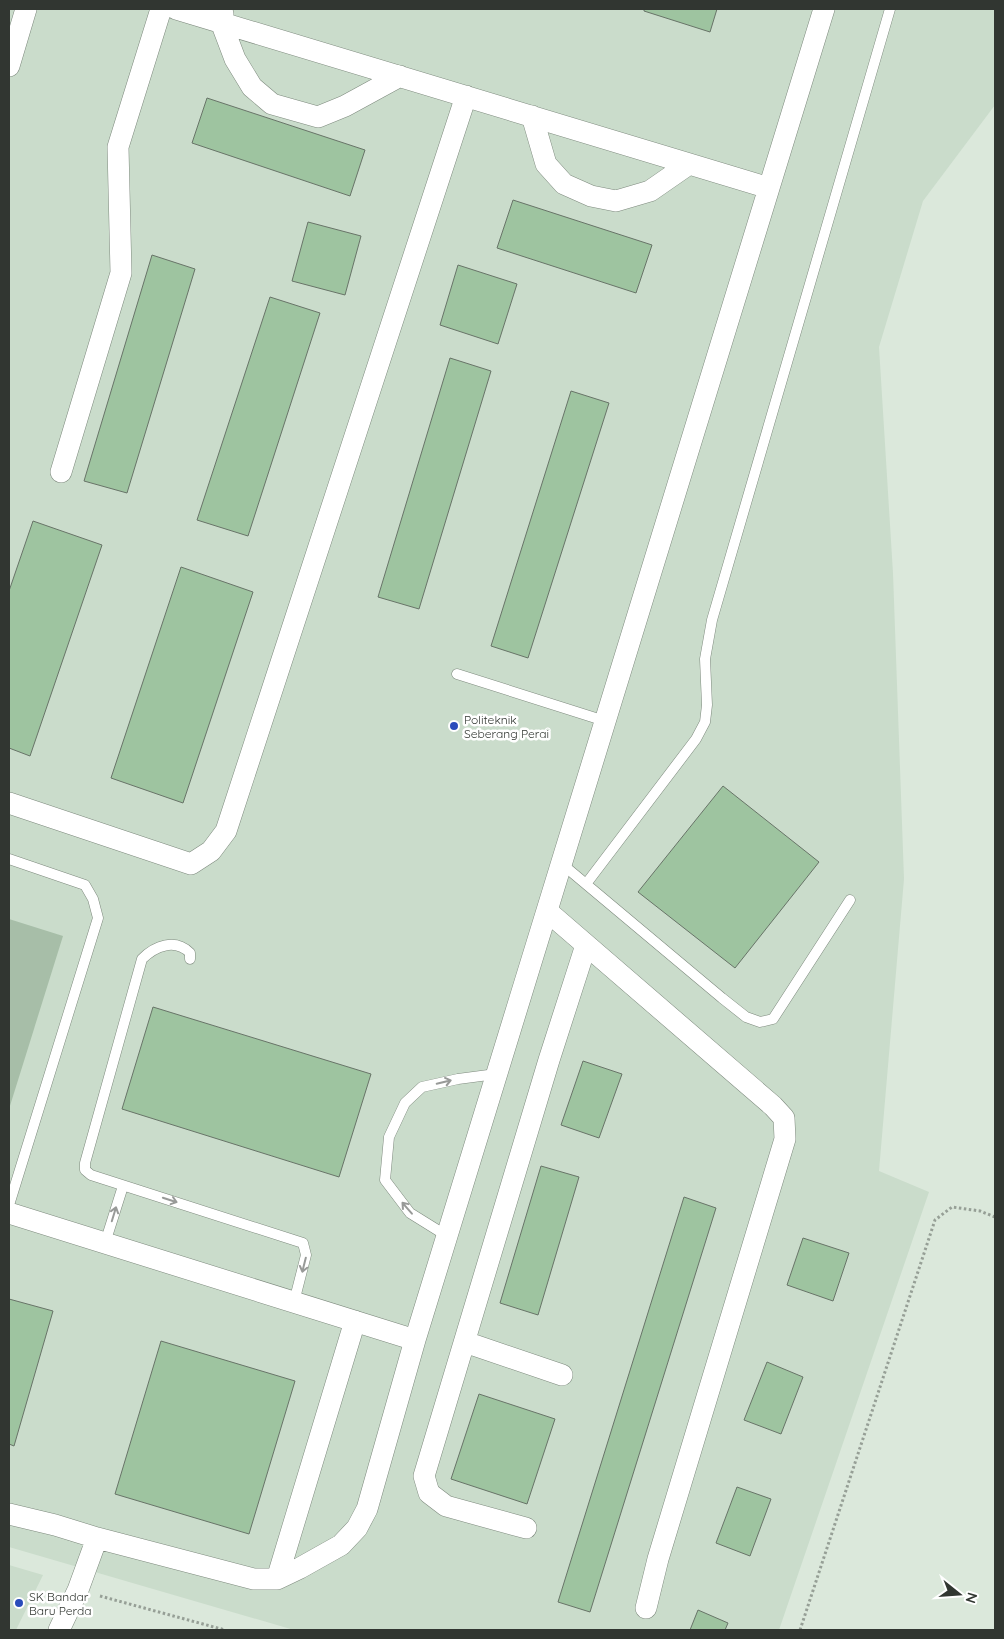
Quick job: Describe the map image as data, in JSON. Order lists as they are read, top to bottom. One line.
{"places":["Politeknik Seberang Perai","SK Bandar Baru Perda"],"north":"right"}
